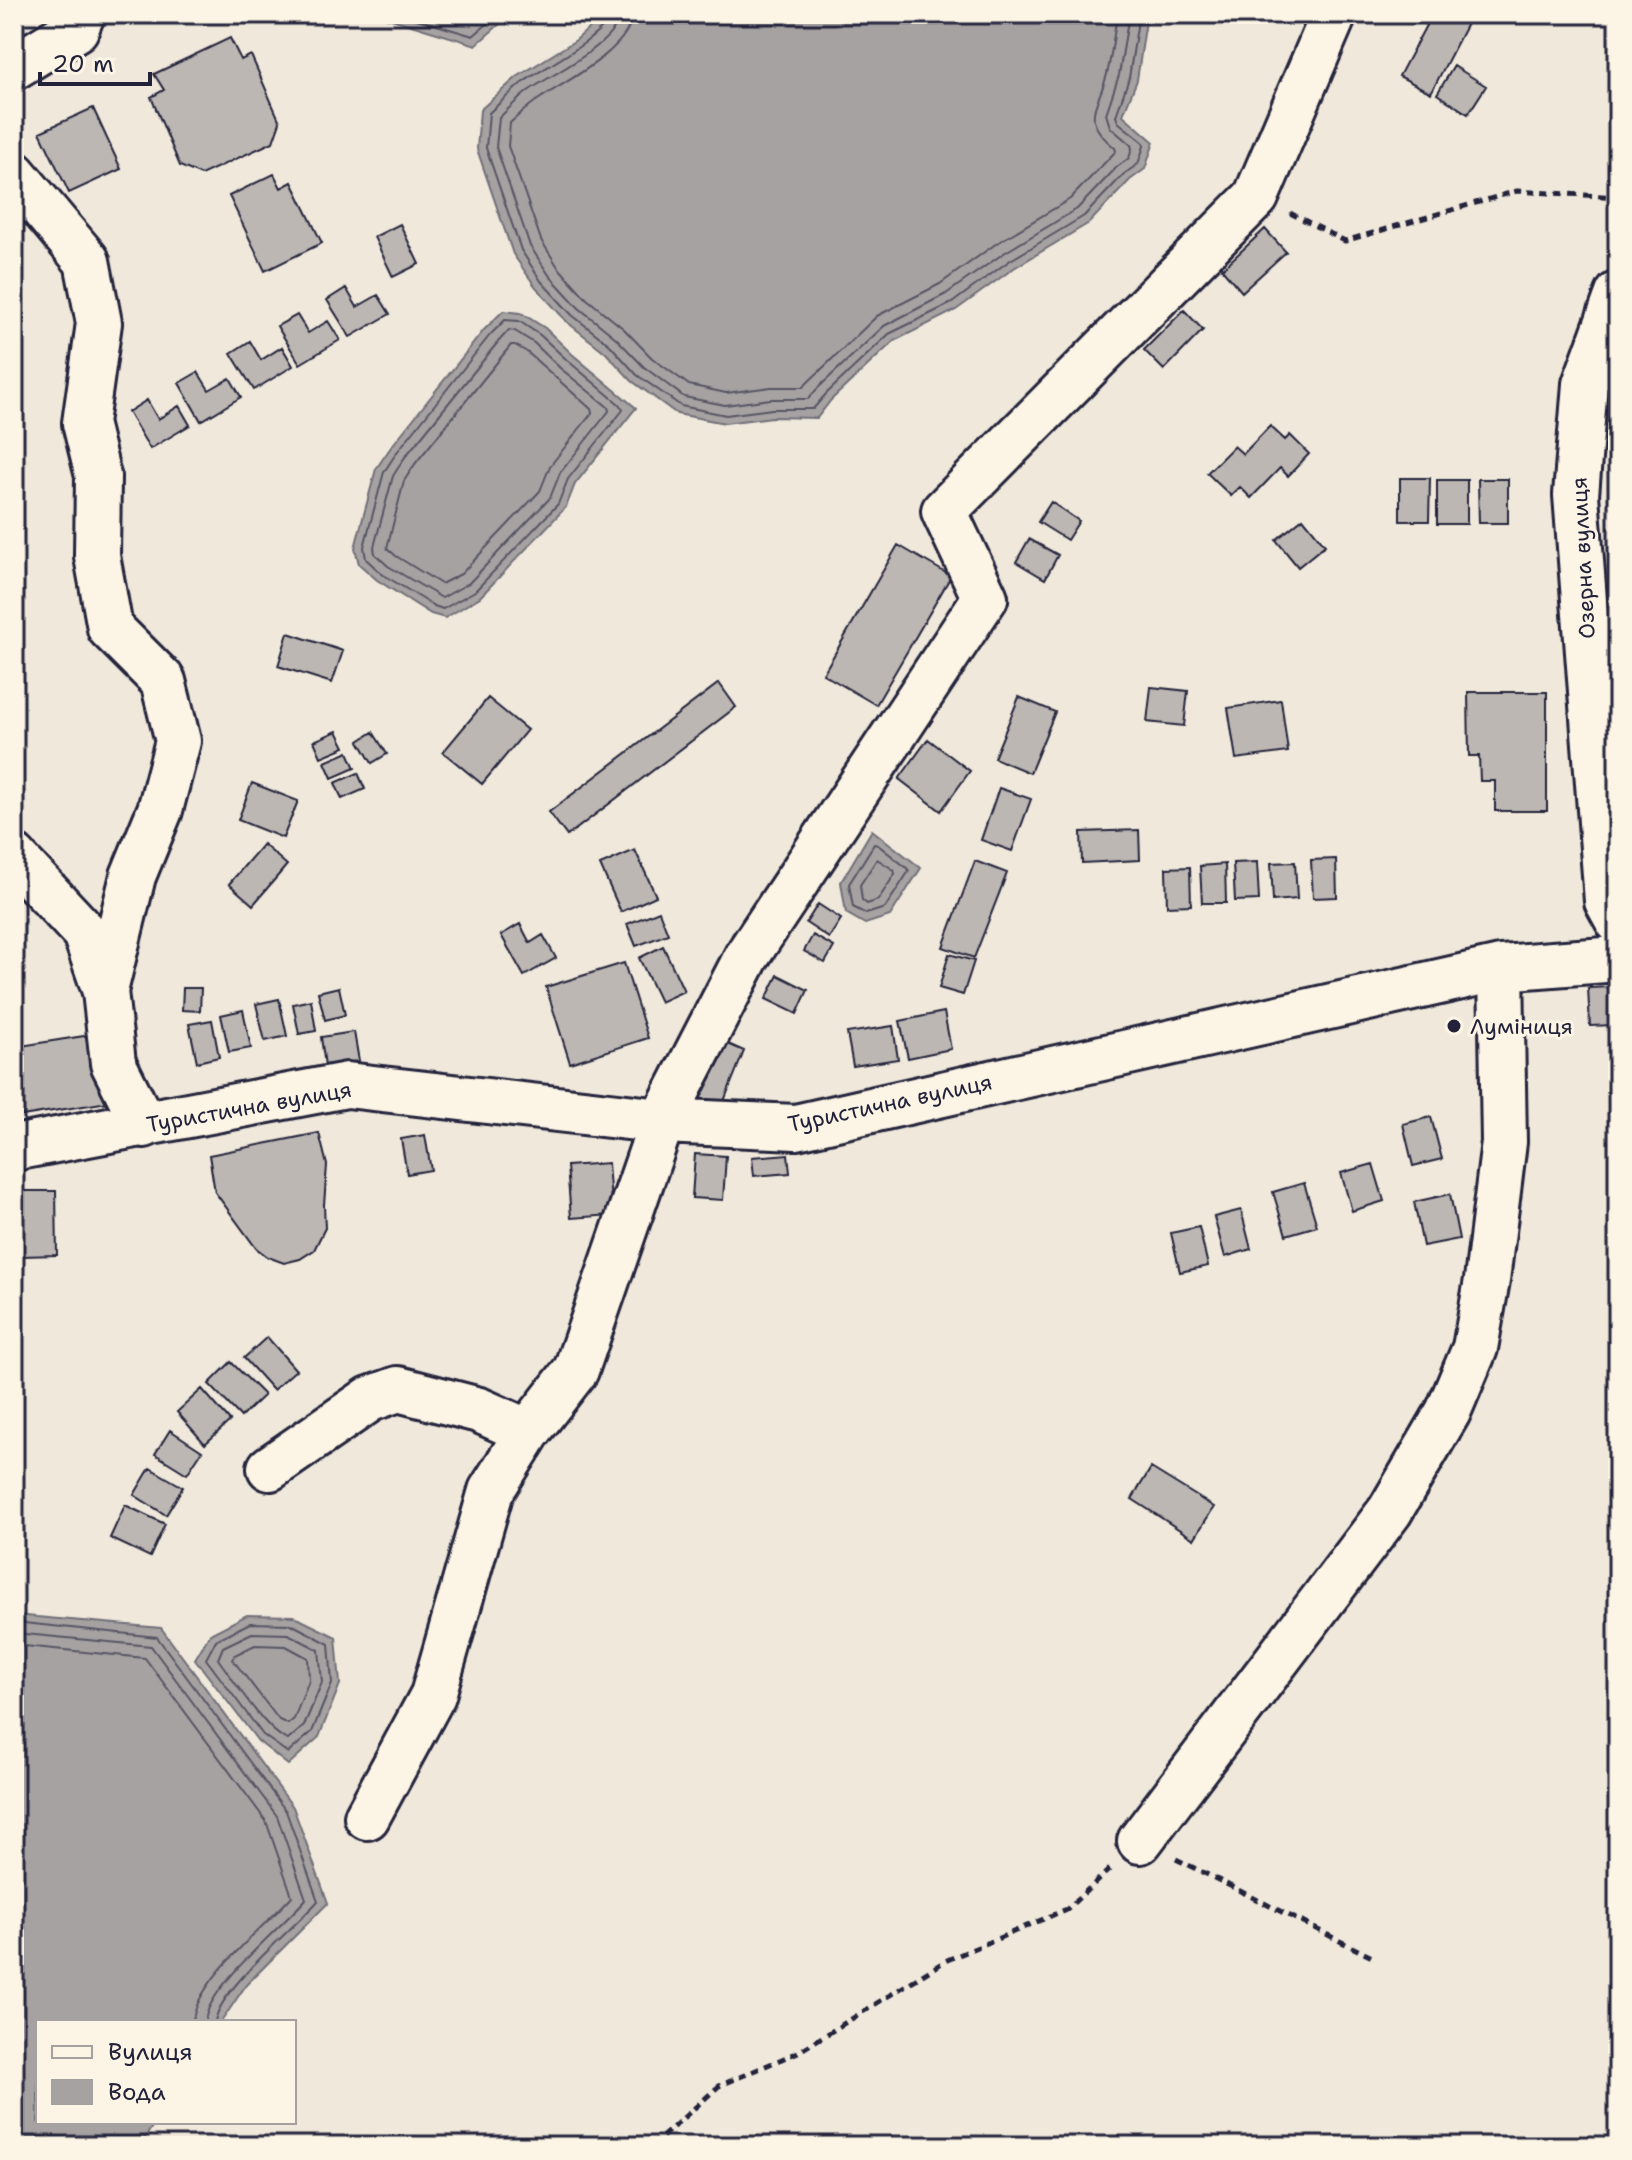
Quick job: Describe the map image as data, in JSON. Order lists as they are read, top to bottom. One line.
{"streets":{"street":["Озерна вулиця","Туристична вулиця"]},"places":["Луміниця"],"legend":["Вулиця","Вода"],"scale_bar":"20 m"}
